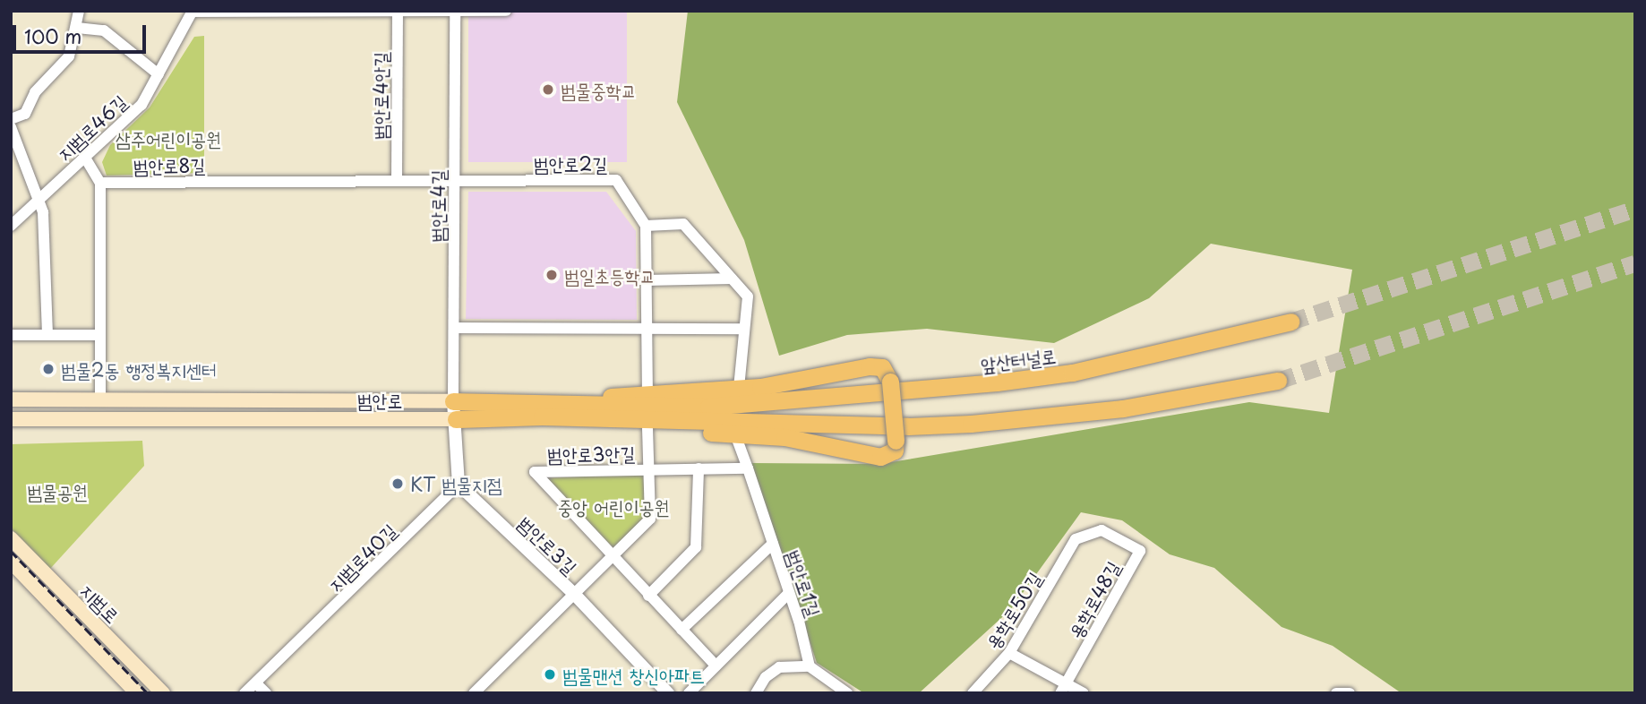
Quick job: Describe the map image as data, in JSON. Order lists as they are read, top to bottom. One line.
{"streets":{"highway":["앞산터널로","범안로"],"main road":["지범로"],"street":["범안로4안길","지범로46길","범안로2길","범안로8길","범안로4길","범안로3안길","범안로3길","지범로40길","범안로1길","용학로48길","용학로50길"]},"crossings":[["범안로4안길","범안로8길"],["범안로2길","범안로8길"],["범안로2길","범안로4길"],["범안로8길","범안로4길"],["범안로4길","범안로"],["앞산터널로","범안로"],["범안로3안길","범안로3길"],["범안로3안길","범안로1길"],["범안로3길","지범로40길"],["용학로48길","용학로50길"]],"parks":["삼주어린이공원","범물공원","중앙 어린이공원"],"places":["범물중학교","범일초등학교","범물2동 행정복지센터","KT 범물지점","범물맨션 창신아파트"],"scale_bar":"100 m"}
